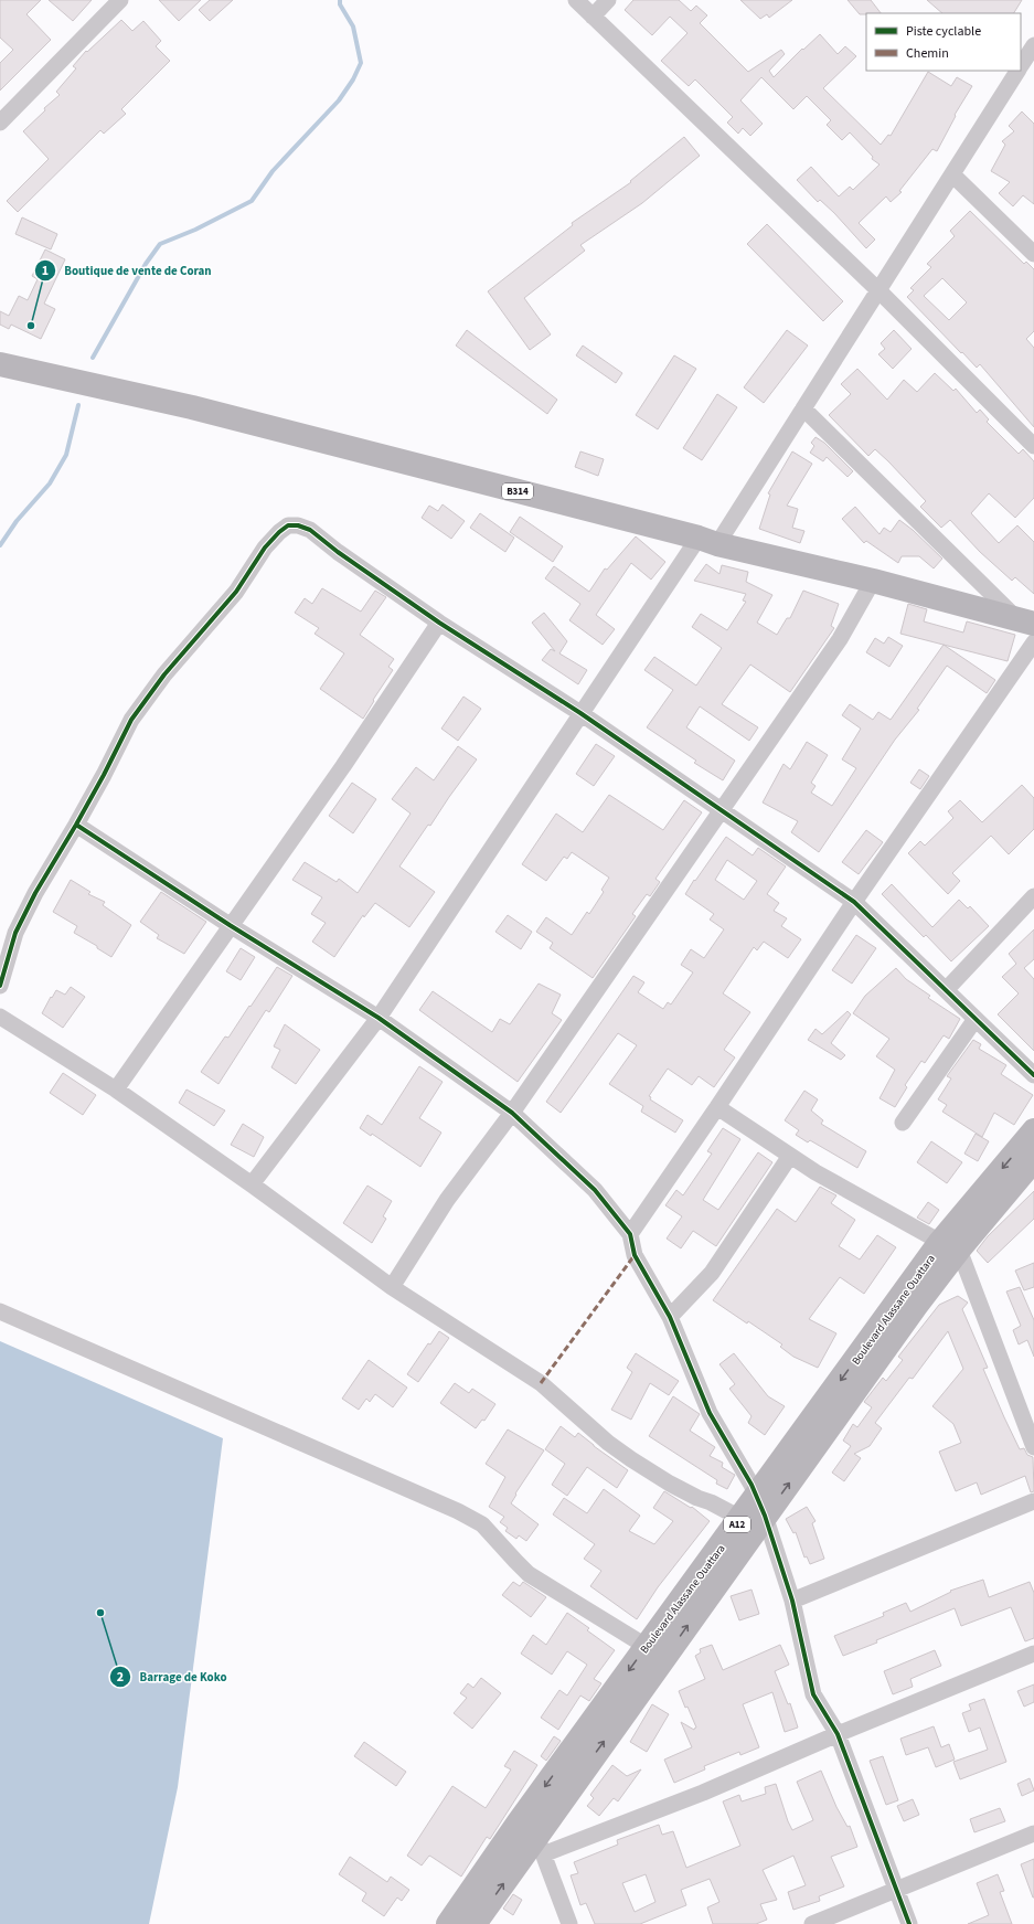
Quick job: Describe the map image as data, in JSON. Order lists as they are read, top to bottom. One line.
{"streets":{"main road":["B314","Boulevard Alassane Ouattara","A12"]},"places":["Boutique de vente de Coran","Barrage de Koko"],"legend":["Piste cyclable","Chemin"]}
